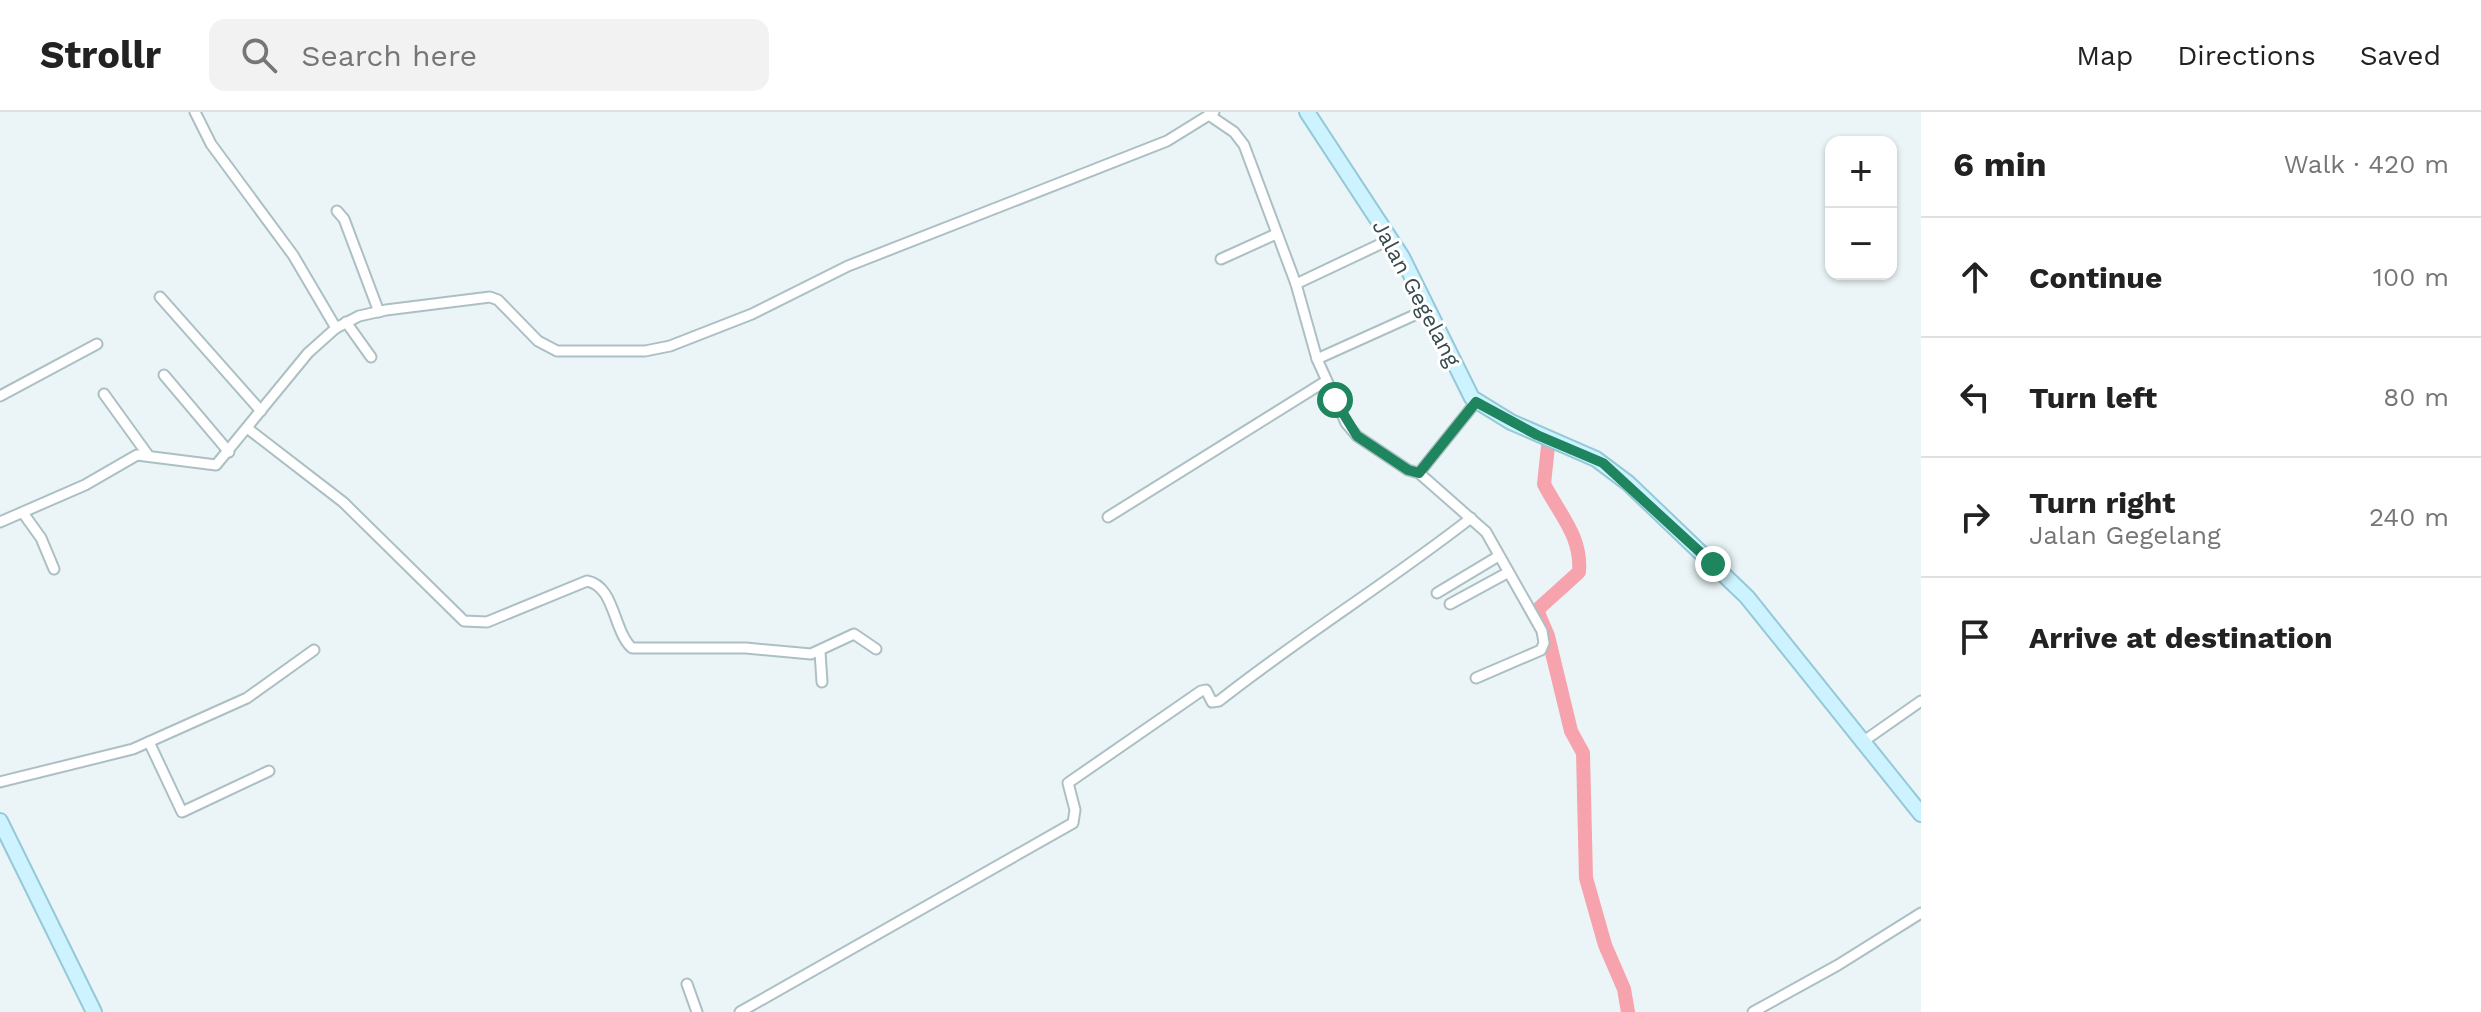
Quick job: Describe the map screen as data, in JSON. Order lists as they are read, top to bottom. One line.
{"streets":{"street":["Jalan Gegelang"]},"page":{"header":"Strollr","search":"Search here","nav":["Map","Directions","Saved"],"heading":["6 min","Walk · 420 m"],"map_buttons":["+","−"],"list":[["Continue","100 m"],["Turn left","80 m"],["Turn right","Jalan Gegelang","240 m"],"Arrive at destination"]}}
